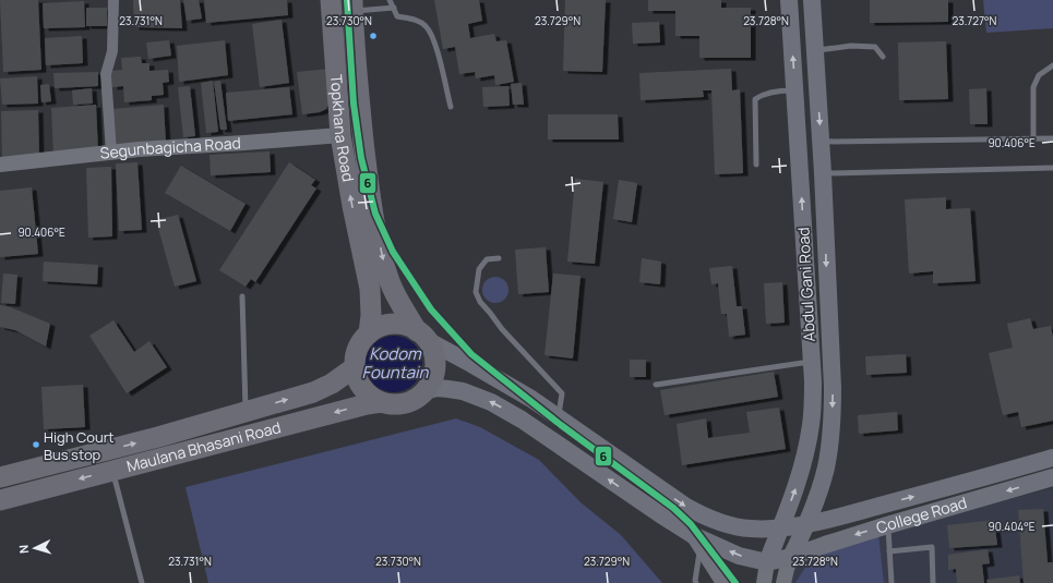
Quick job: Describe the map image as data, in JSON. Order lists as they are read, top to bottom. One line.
{"streets":{"highway":["Topkhana Road","Maulana Bhasani Road"],"main road":["Abdul Gani Road","College Road"],"street":["Segunbagicha Road"]},"crossings":[["Topkhana Road","Segunbagicha Road"],["Topkhana Road","Maulana Bhasani Road"],["Topkhana Road","College Road"],["Abdul Gani Road","College Road"],["Maulana Bhasani Road","College Road"]],"water":["Kodom Fountain"],"places":["High Court Bus stop"],"lines":["transit line 6"],"north":"left","coordinates":["23.731°N","23.730°N","23.729°N","23.728°N","23.727°N","90.406°E","90.404°E"]}
